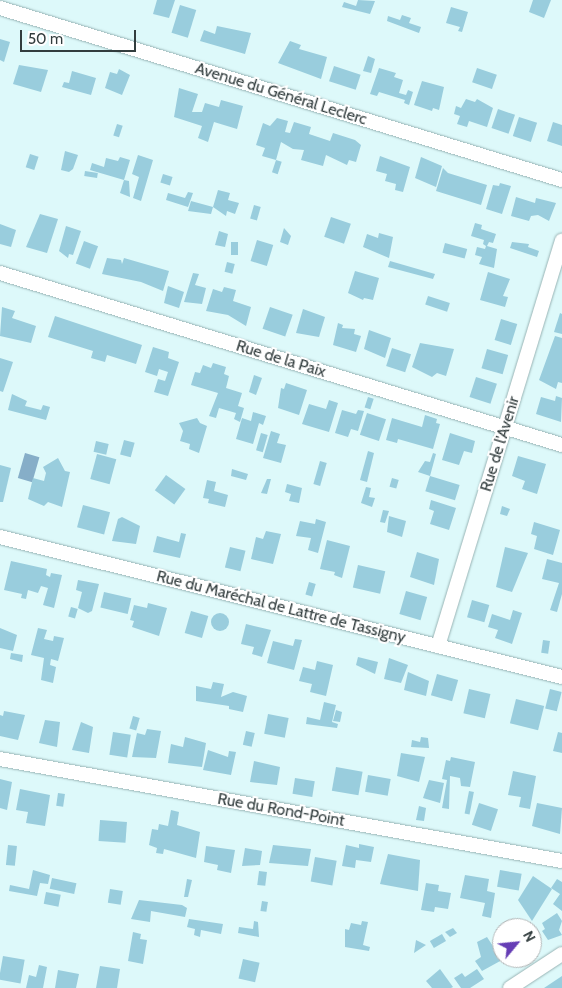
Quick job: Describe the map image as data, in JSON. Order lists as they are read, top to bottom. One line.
{"streets":{"street":["Avenue du Général Leclerc","Rue de la Paix","Rue de l'Avenir","Rue du Maréchal de Lattre de Tassigny","Rue du Rond-Point"]},"crossings":[["Rue de la Paix","Rue de l'Avenir"],["Rue de l'Avenir","Rue du Maréchal de Lattre de Tassigny"]],"scale_bar":"50 m","north":"top right"}
